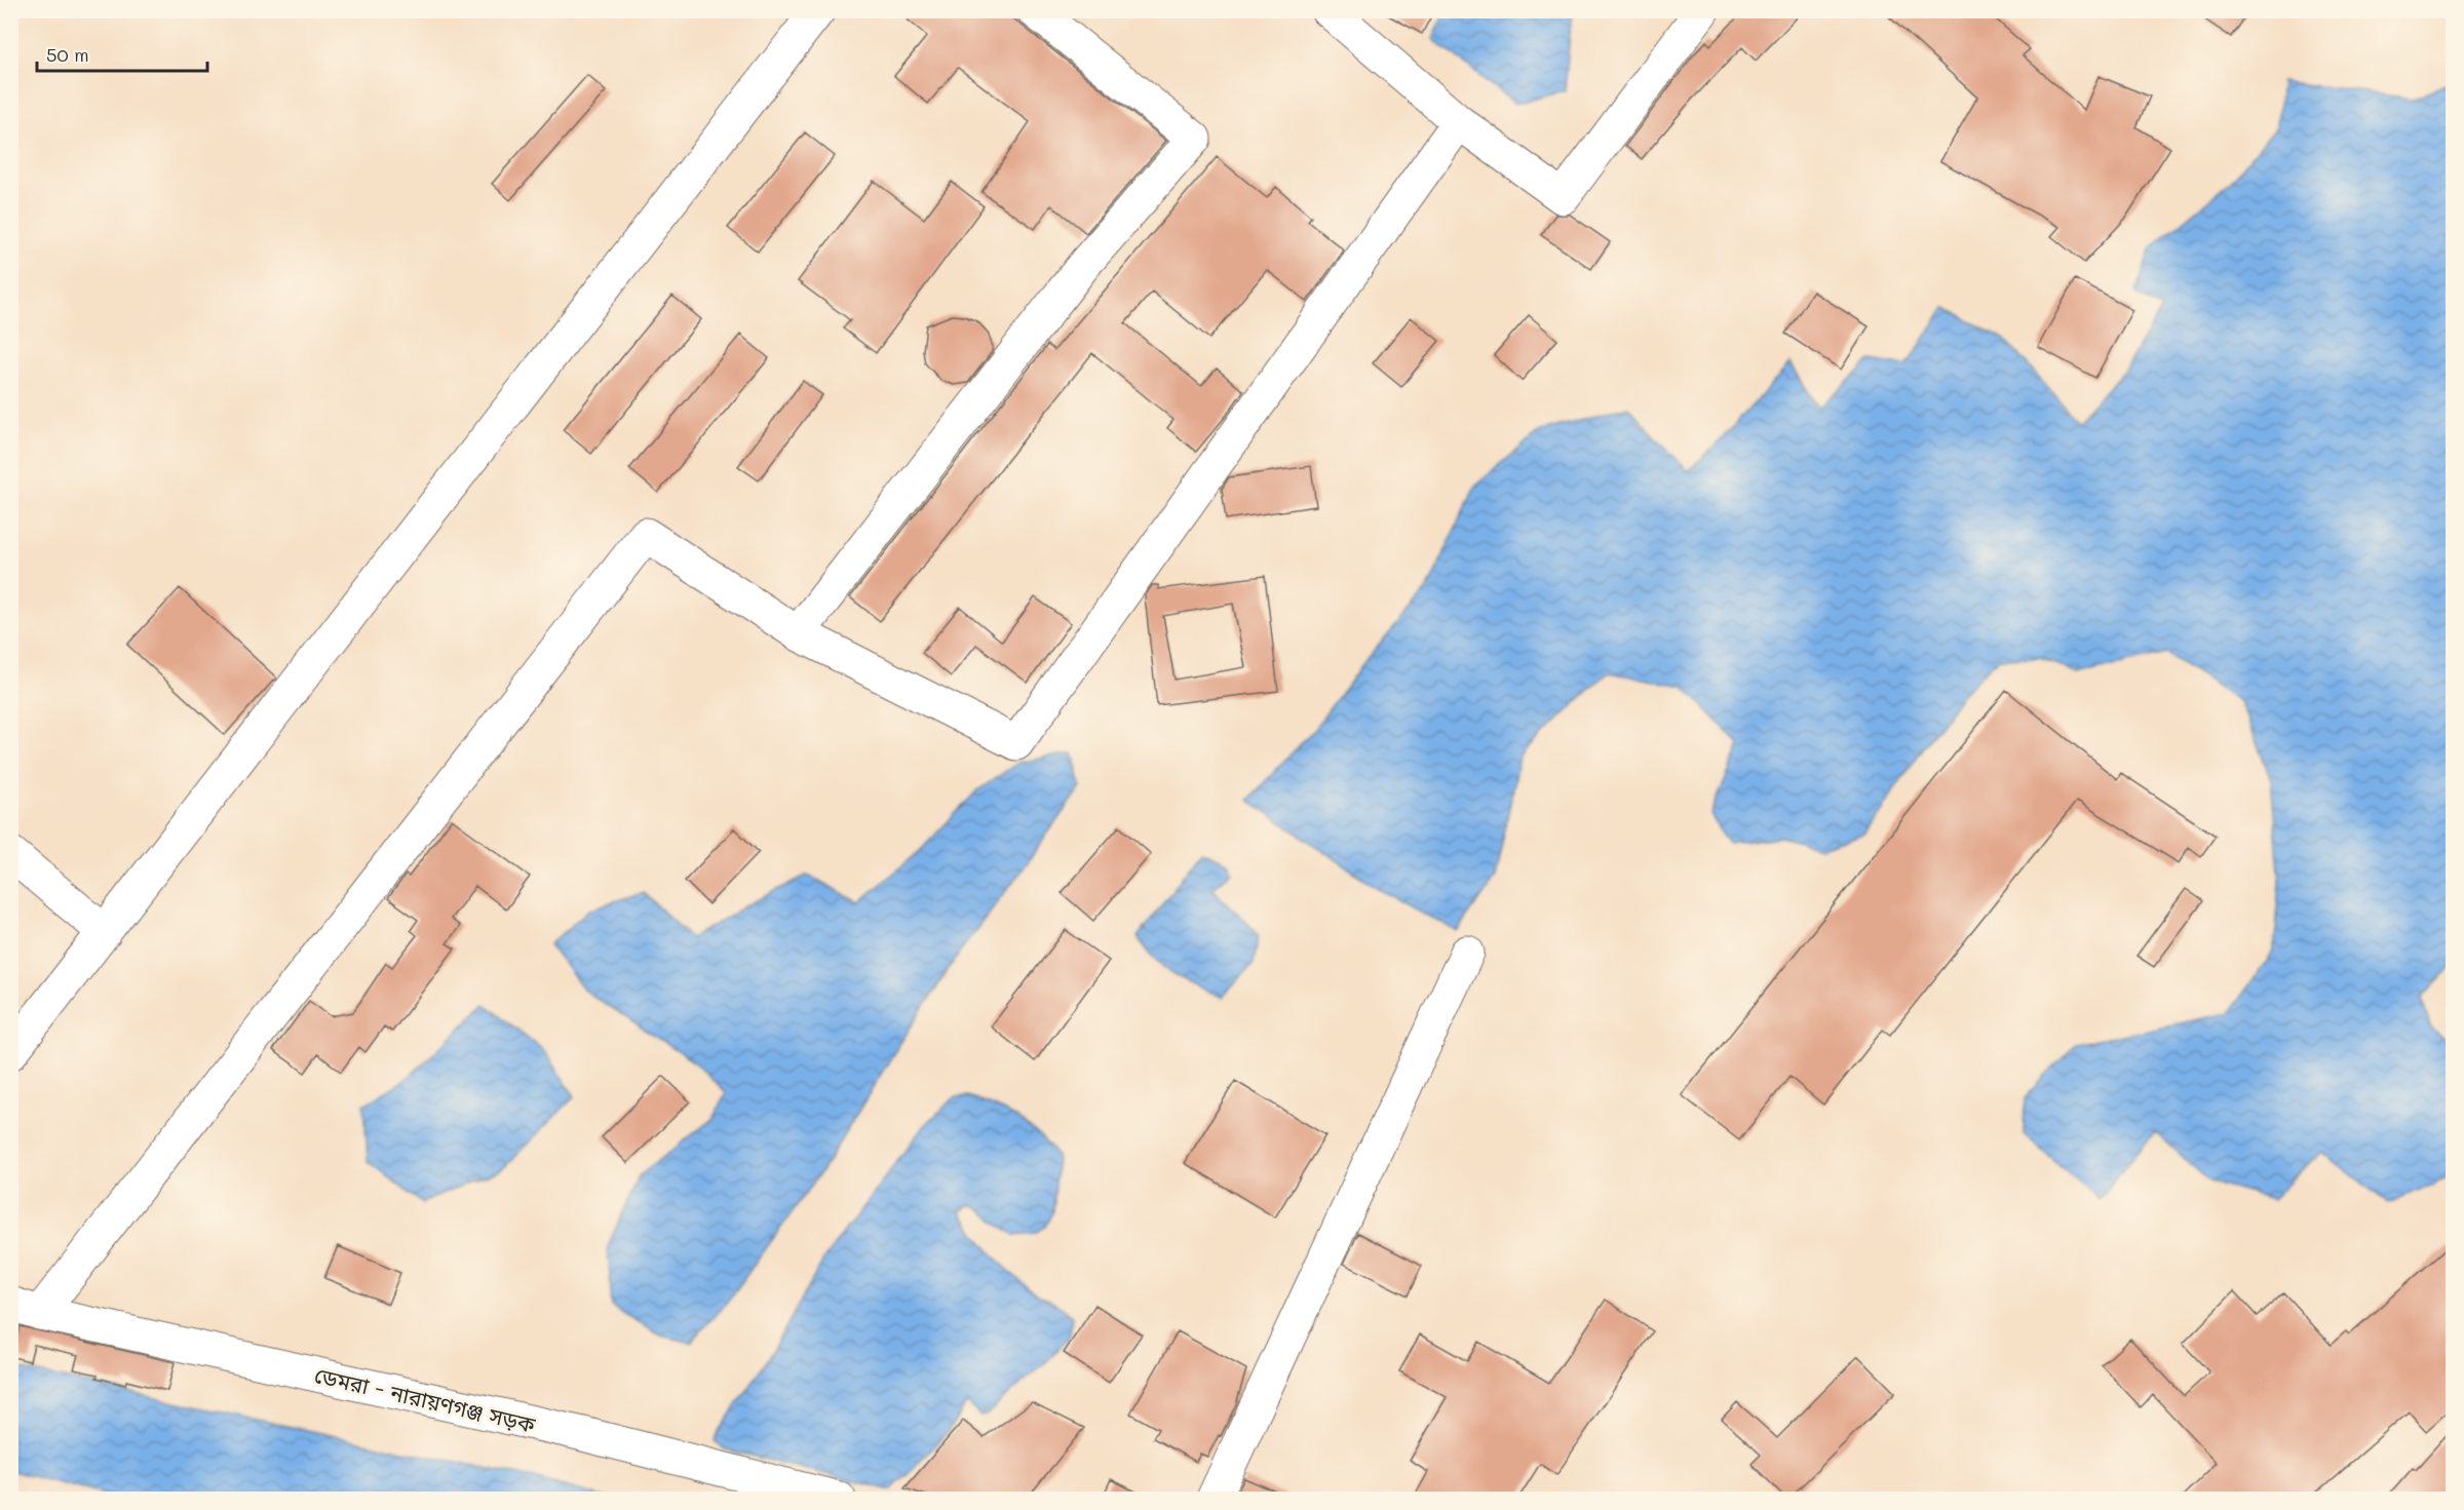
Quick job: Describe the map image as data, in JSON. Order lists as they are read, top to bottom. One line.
{"streets":{"street":["ডেমরা - নারায়ণগঞ্জ সড়ক"]},"scale_bar":"50 m"}
